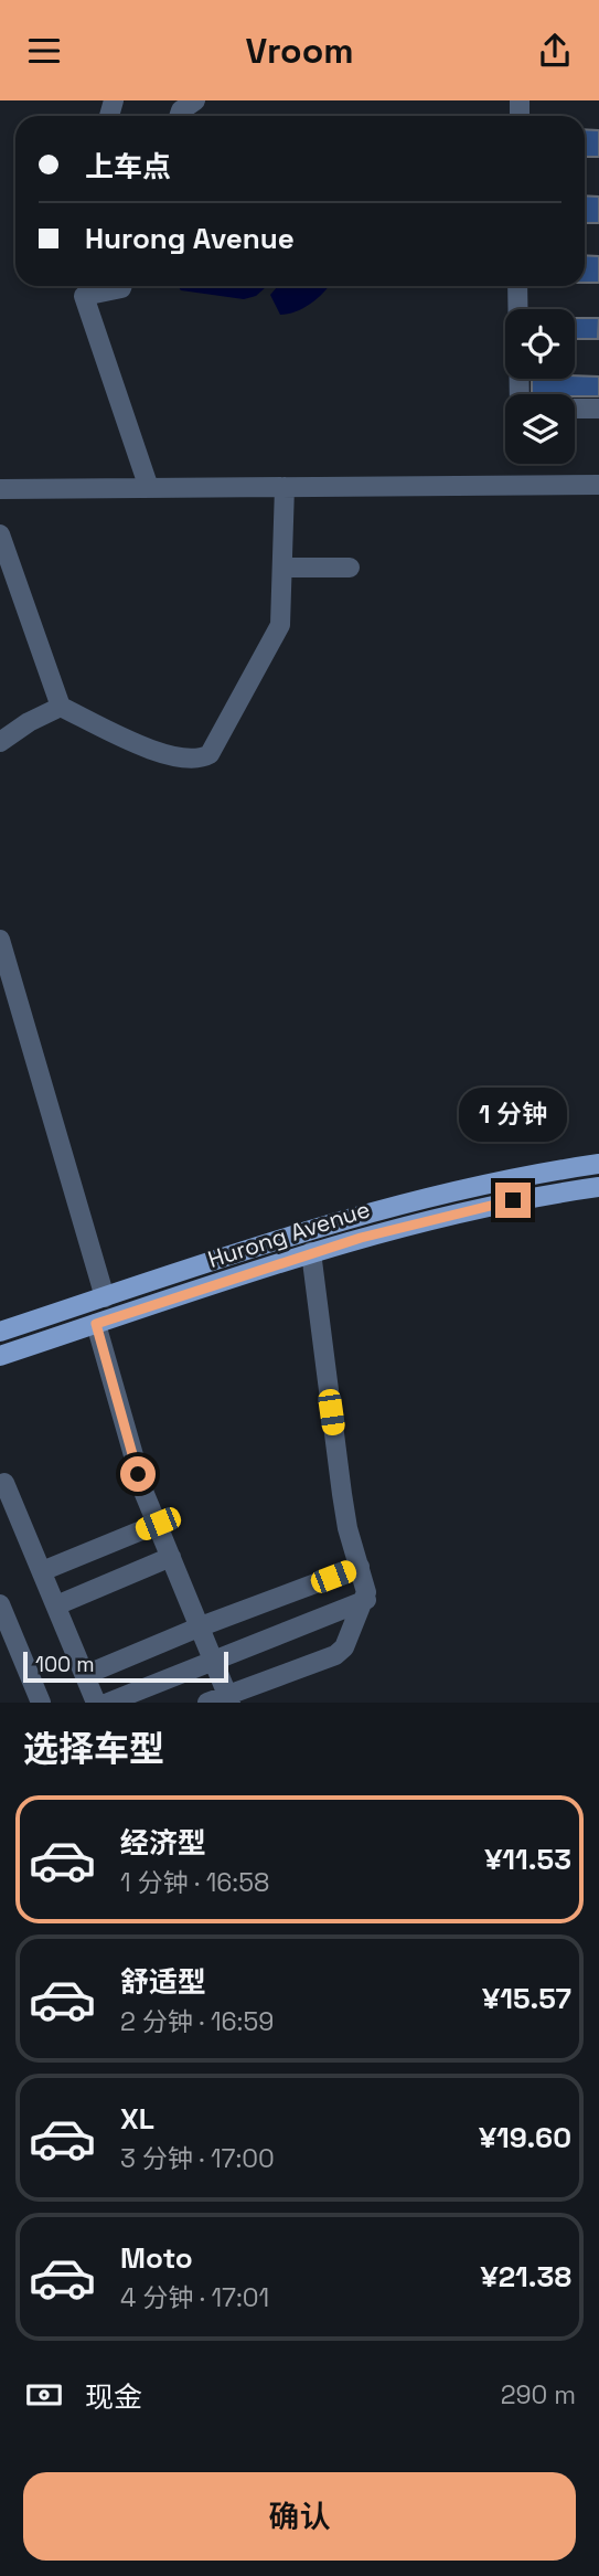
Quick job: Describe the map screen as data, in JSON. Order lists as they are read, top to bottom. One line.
{"streets":{"main road":["Hurong Avenue"]},"scale_bar":"100 m","page":{"header":"Vroom","banner":["上车点","Hurong Avenue"],"bubble":"1 分钟","scale":"100 m","heading":"选择车型","list":[{"name":"经济型","note":"1 分钟 · 16:58","value":"¥11.53"},{"name":"舒适型","note":"2 分钟 · 16:59","value":"¥15.57"},{"name":"XL","note":"3 分钟 · 17:00","value":"¥19.60"},{"name":"Moto","note":"4 分钟 · 17:01","value":"¥21.38"}],"pay":["现金","290 m"],"buttons":"确认"}}
